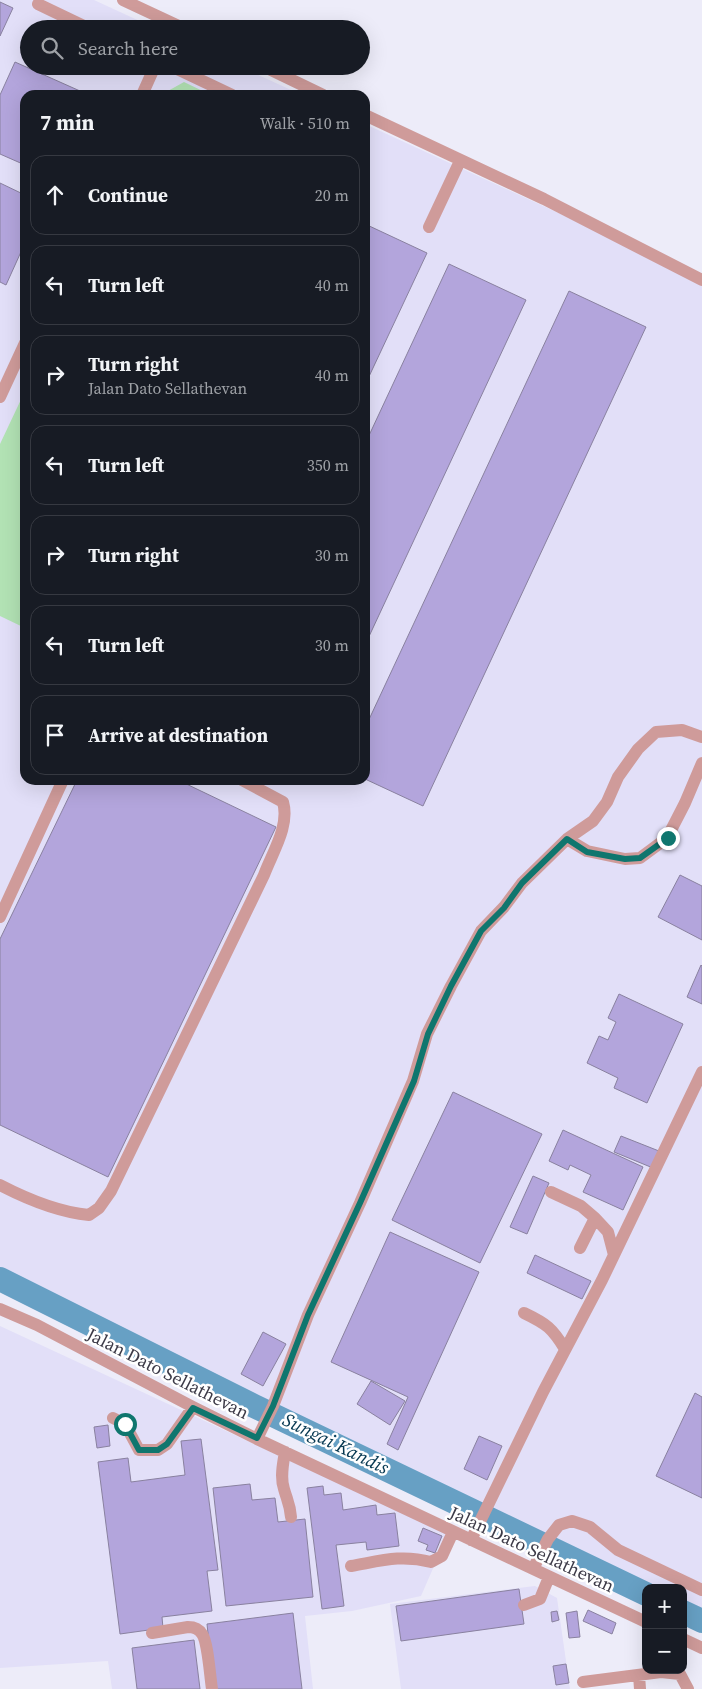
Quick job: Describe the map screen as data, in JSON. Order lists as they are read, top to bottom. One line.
{"streets":{"street":["Jalan Dato Sellathevan"]},"water":["Sungai Kandis"],"page":{"search":"Search here","heading":["7 min","Walk · 510 m"],"list":[["Continue","20 m"],["Turn left","40 m"],["Turn right","Jalan Dato Sellathevan","40 m"],["Turn left","350 m"],["Turn right","30 m"],["Turn left","30 m"],"Arrive at destination"],"map_buttons":["+","−"]}}
